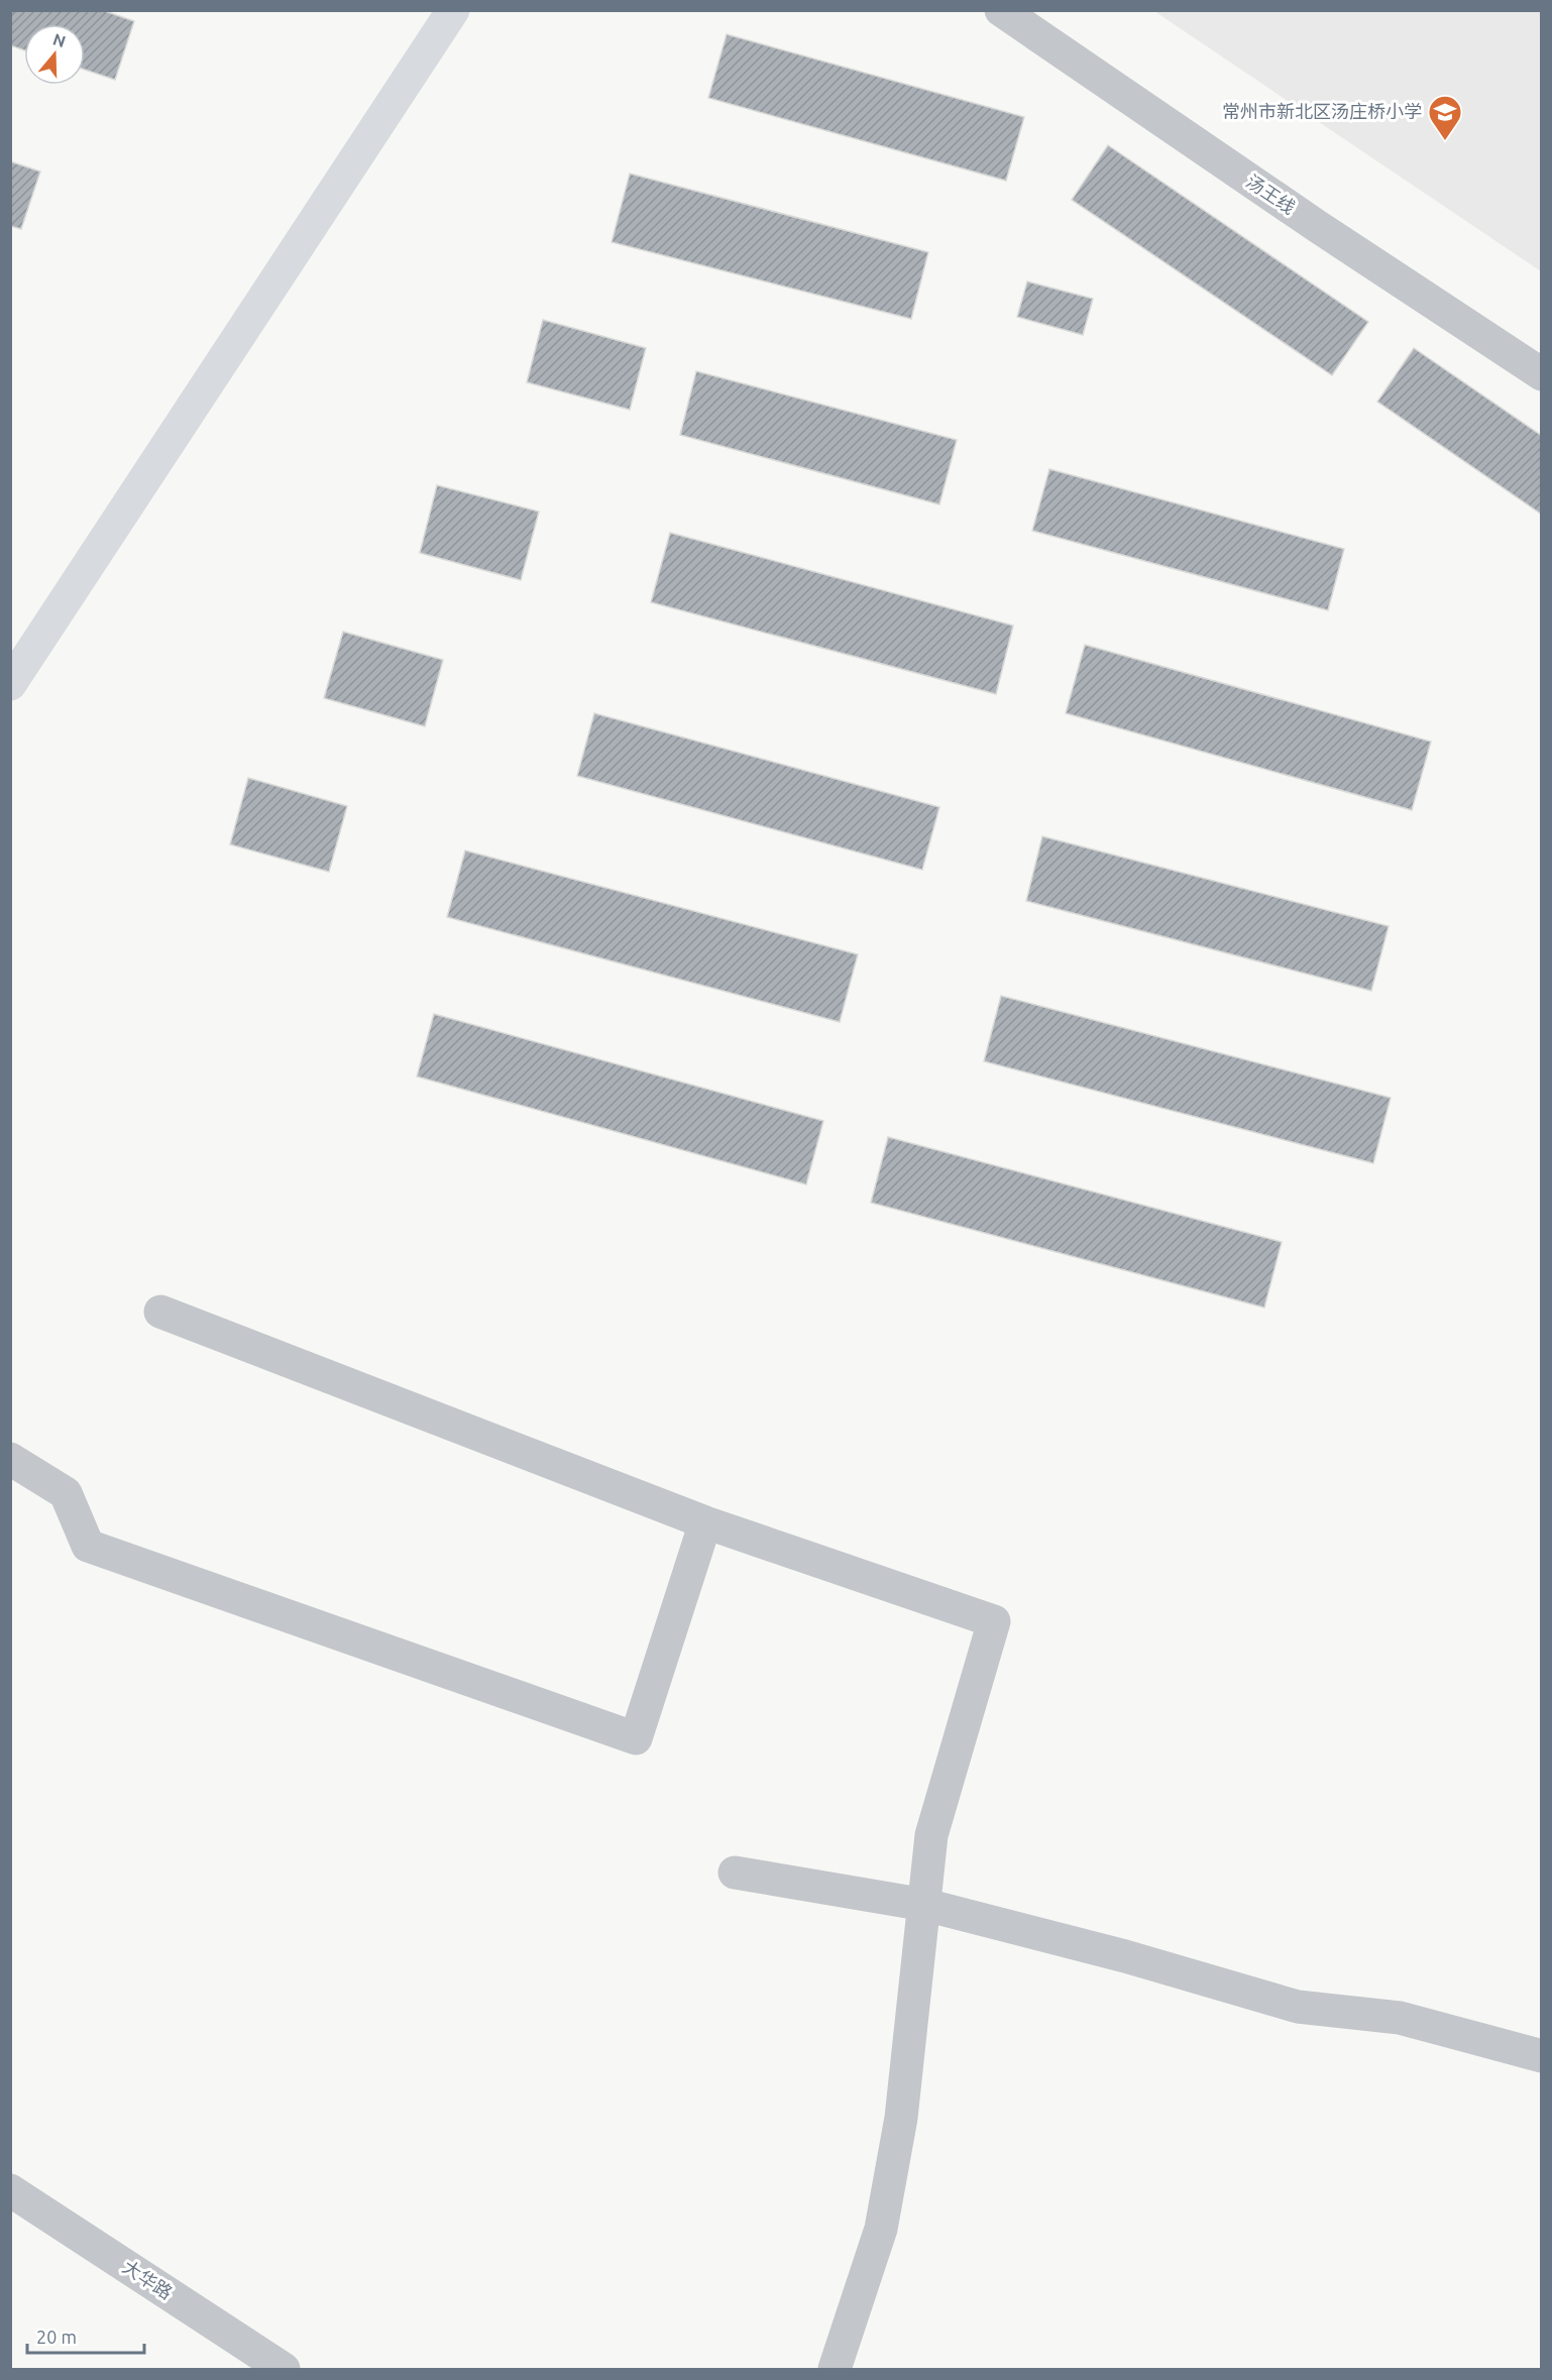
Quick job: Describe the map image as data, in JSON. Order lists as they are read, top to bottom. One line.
{"streets":{"street":["汤王线","大华路"]},"places":{"school or university":["常州市新北区汤庄桥小学"]},"scale_bar":"20 m","north":"top"}
